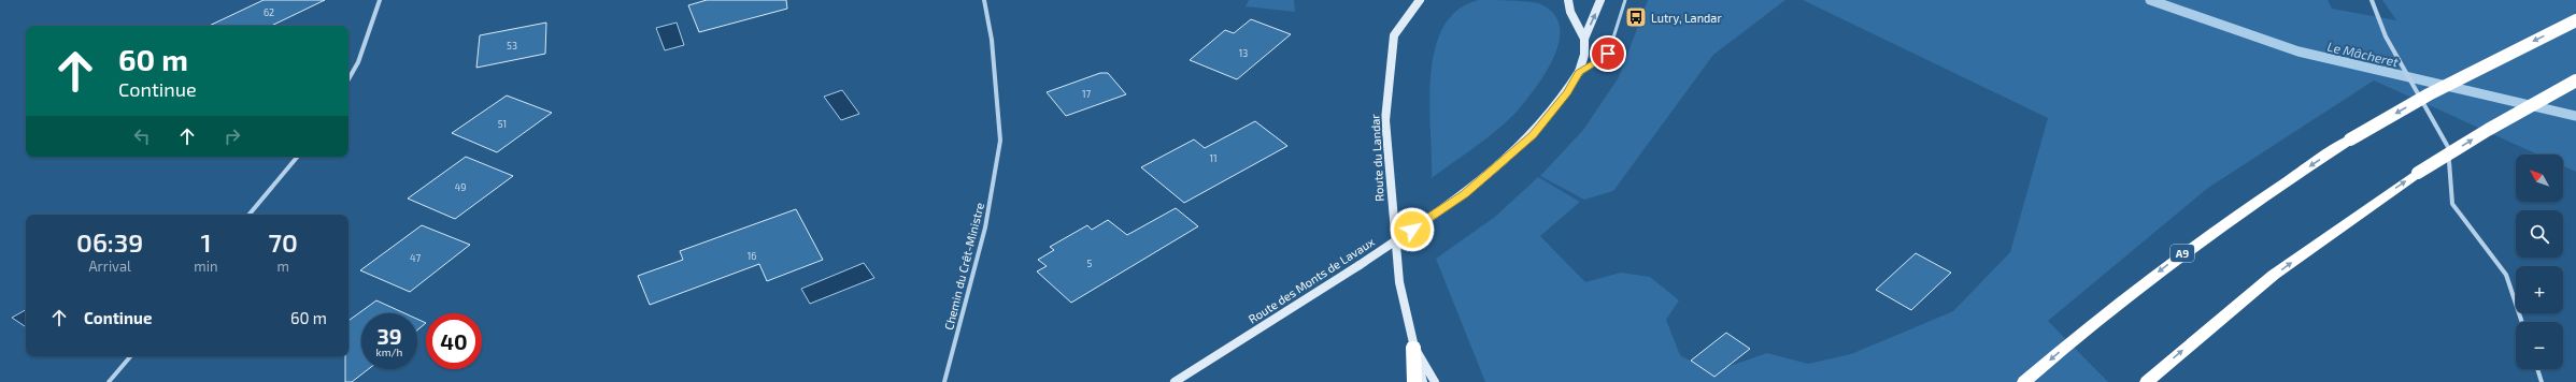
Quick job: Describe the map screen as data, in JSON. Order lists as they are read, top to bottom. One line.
{"streets":{"highway":["A9"],"street":["Route du Landar","Chemin du Crêt-Ministre","Route des Monts de Lavaux"]},"water":["Le Mâcheret"],"places":{"bus stop":["Lutry, Landar"]},"house_numbers":["62","53","13","17","51","11","49","16","47","5"],"north":"top left","page":{"turn":["60 m","Continue"],"map_buttons":["+","−"],"eta":["06:39","Arrival","1","min","70","m"],"list":[{"name":"Continue","value":"60 m"}],"speed":"39 km/h","limit":"40"}}
